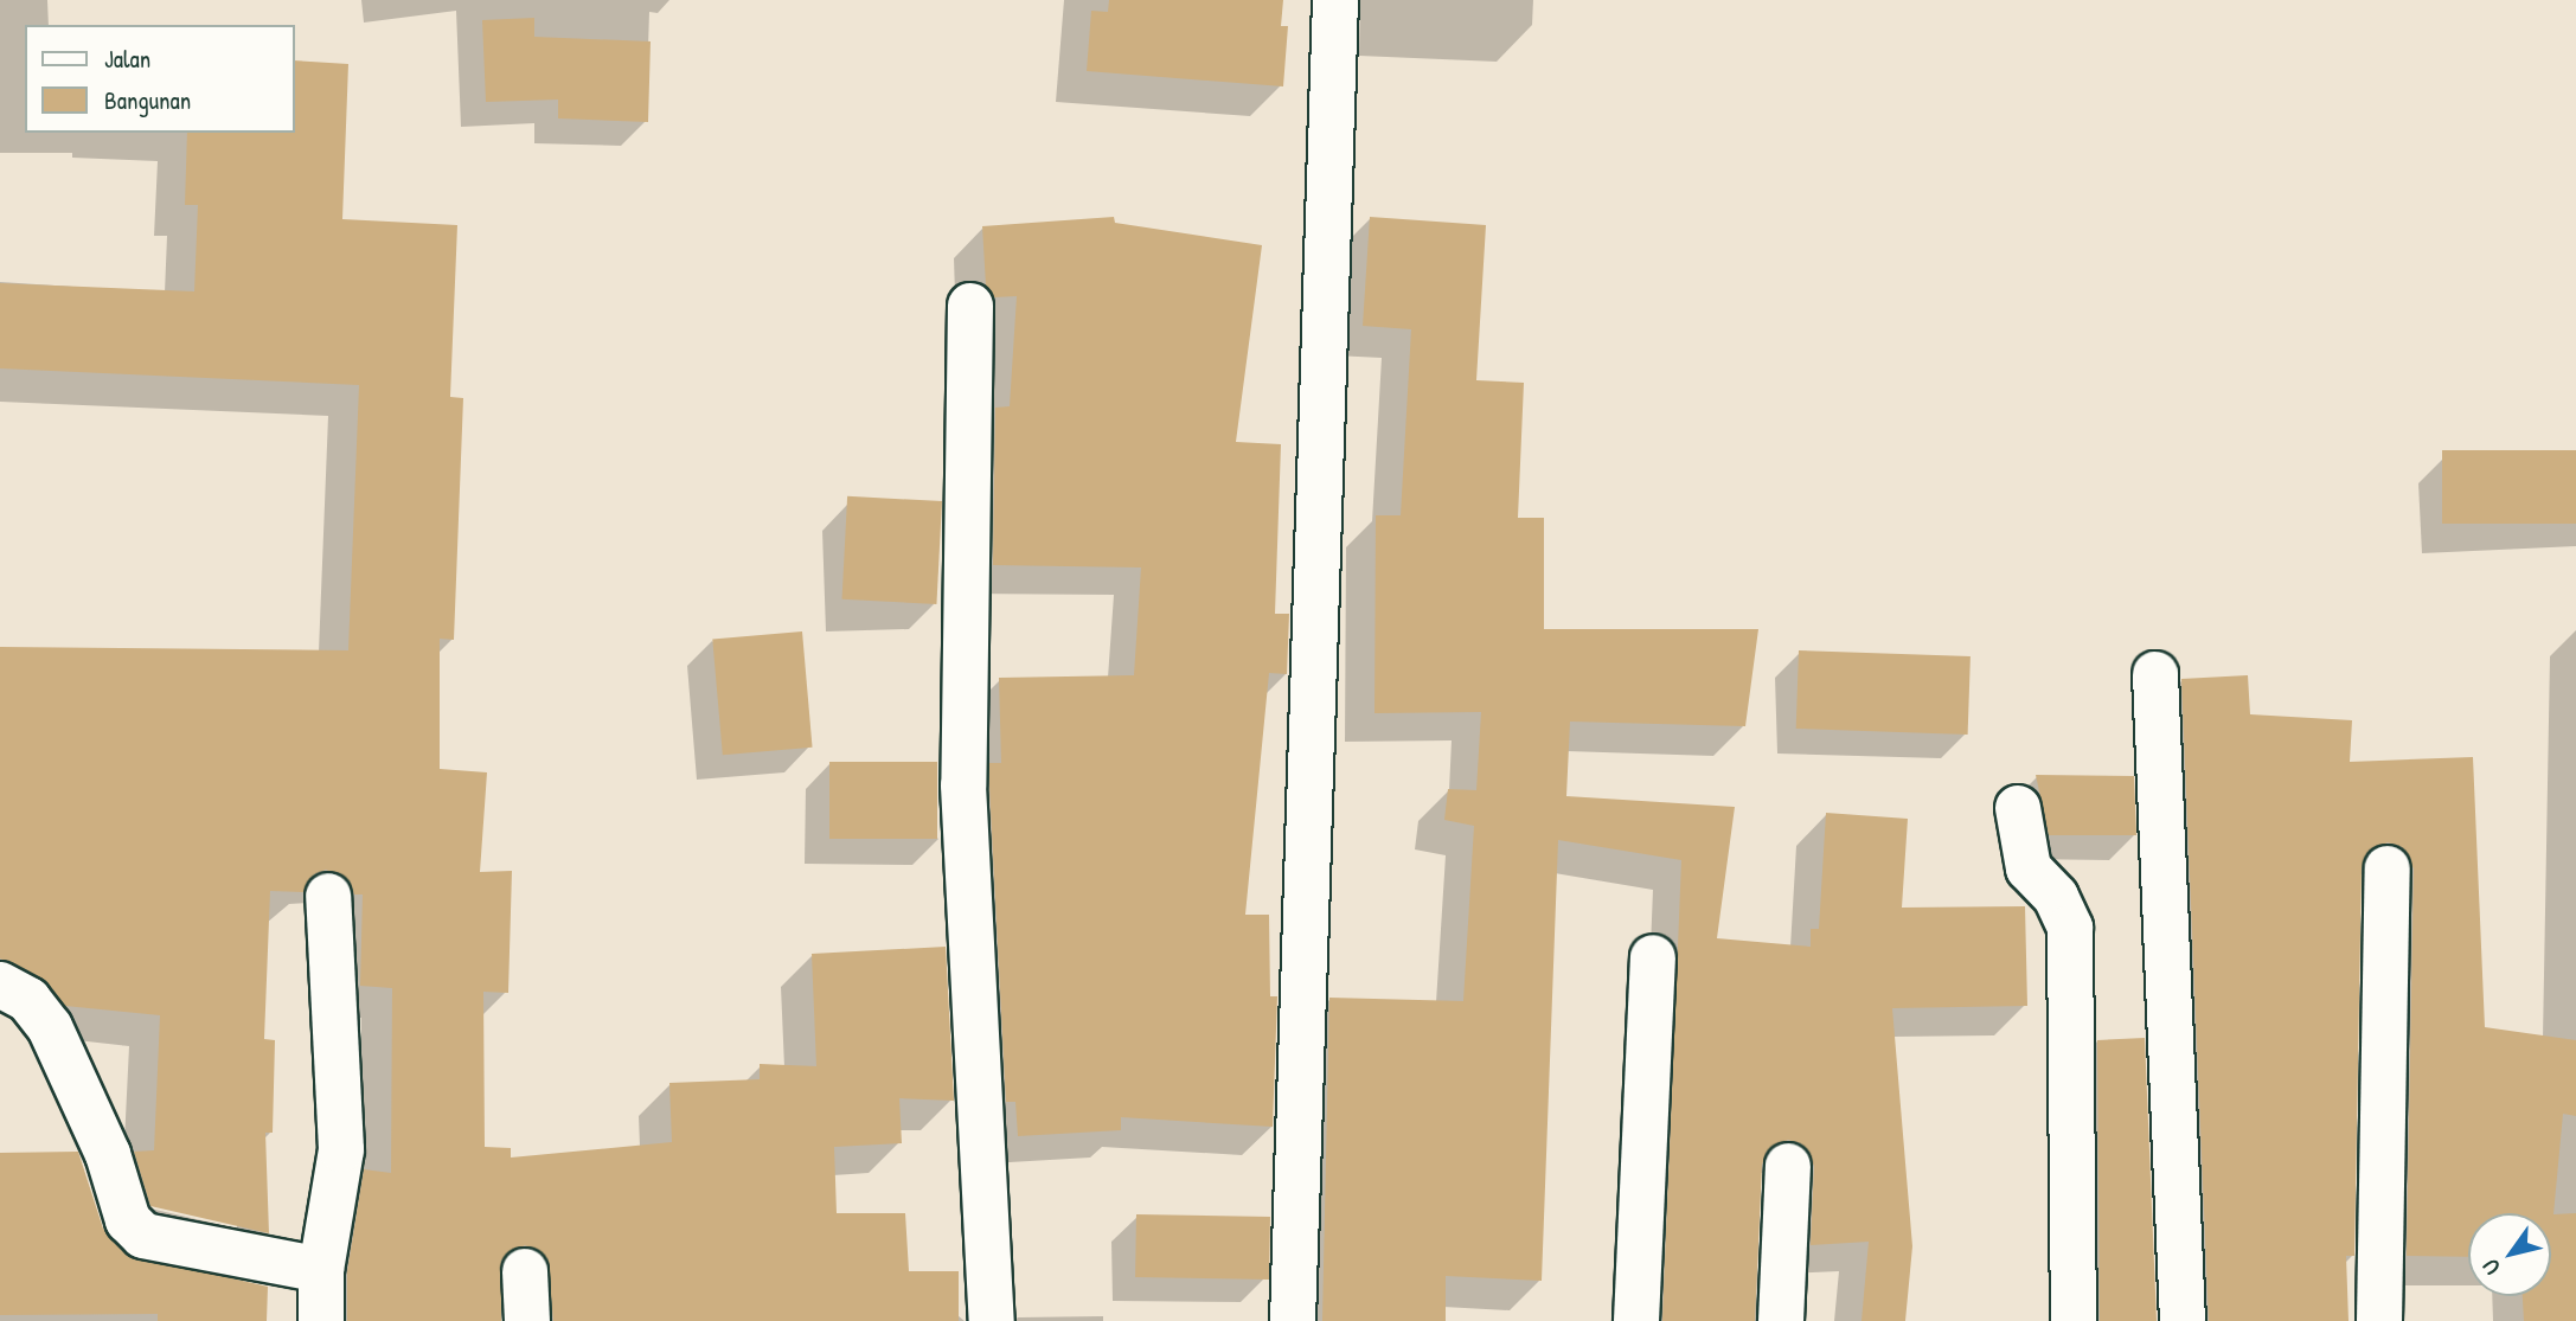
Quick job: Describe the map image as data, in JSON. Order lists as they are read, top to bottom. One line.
{"legend":["Jalan","Bangunan"],"north":"bottom left"}
